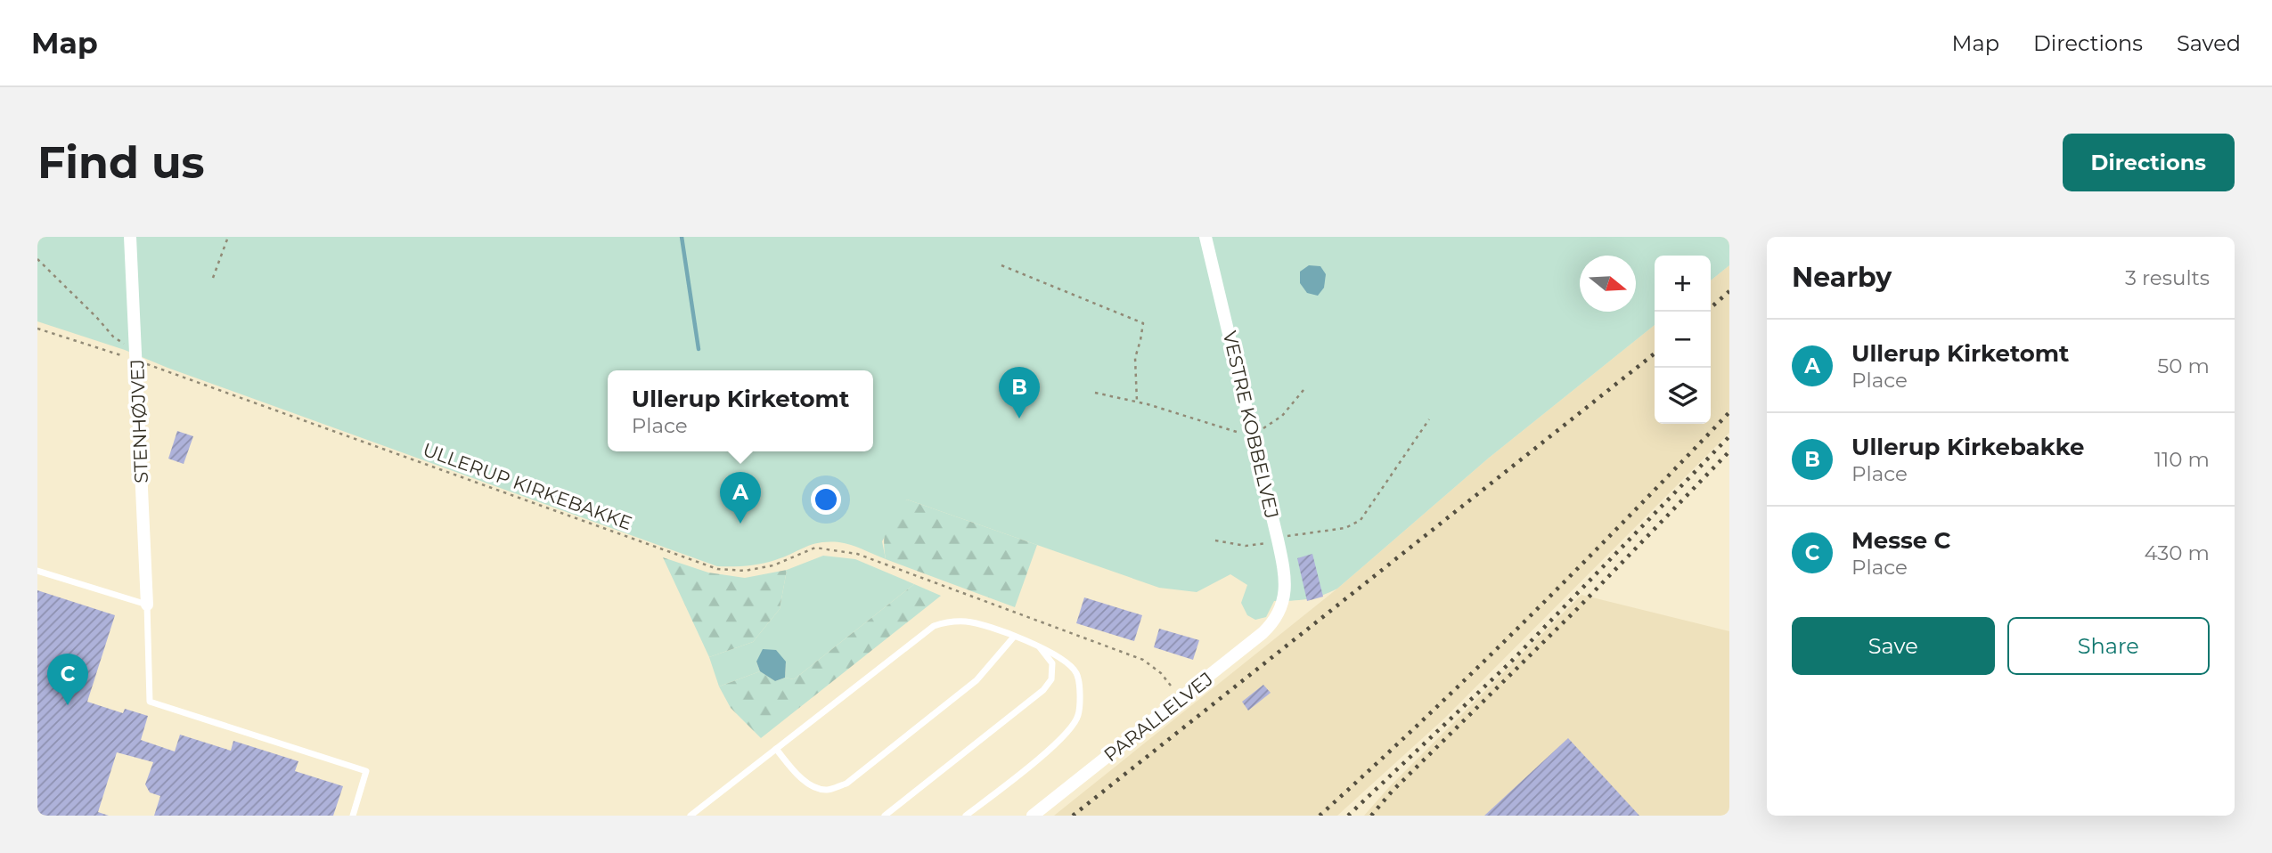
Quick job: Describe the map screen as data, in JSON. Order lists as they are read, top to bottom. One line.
{"streets":{"street":["STENHØJVEJ","VESTRE KOBBELVEJ","PARALLELVEJ"],"path":["ULLERUP KIRKEBAKKE"]},"crossings":[["STENHØJVEJ","ULLERUP KIRKEBAKKE"],["VESTRE KOBBELVEJ","PARALLELVEJ"],["ULLERUP KIRKEBAKKE","PARALLELVEJ"]],"north":"right","page":{"header":"Map","nav":["Map","Directions","Saved"],"buttons":["Directions",["Save","Share"]],"title":"Find us","heading":["Nearby","3 results"],"map_buttons":["+","−"],"list":[{"mark":"A","name":"Ullerup Kirketomt","note":"Place","value":"50 m"},{"mark":"B","name":"Ullerup Kirkebakke","note":"Place","value":"110 m"},{"mark":"C","name":"Messe C","note":"Place","value":"430 m"}],"pins":["B","A","C"],"popup":["Ullerup Kirketomt","Place"]}}
